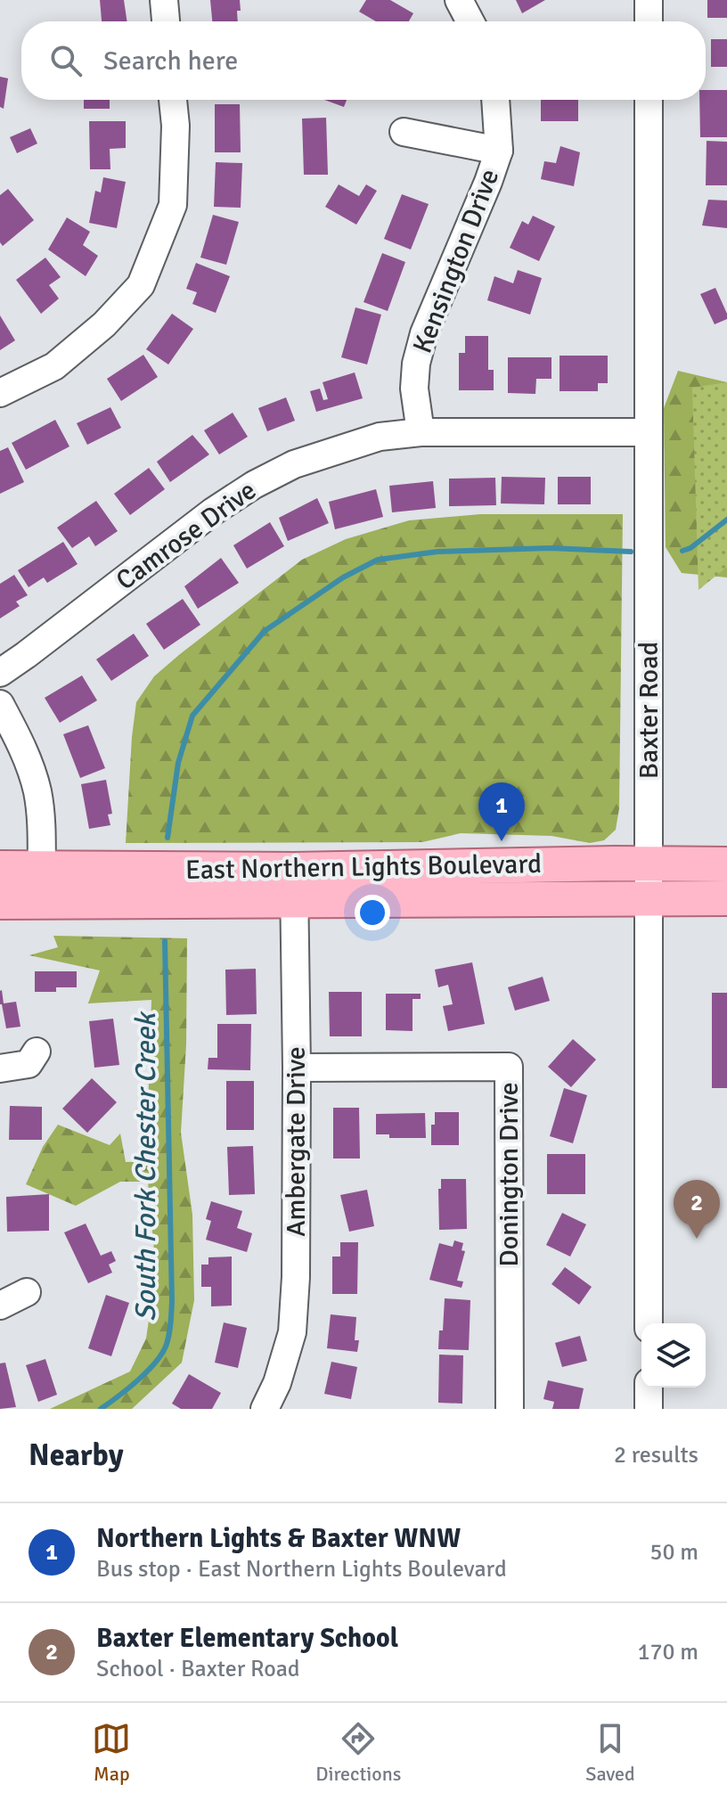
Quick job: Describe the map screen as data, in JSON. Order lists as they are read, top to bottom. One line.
{"streets":{"main road":["East Northern Lights Boulevard"],"street":["Kensington Drive","Camrose Drive","Baxter Road","Ambergate Drive","Donington Drive"]},"crossings":[["Kensington Drive","Camrose Drive"],["Camrose Drive","Baxter Road"],["Baxter Road","East Northern Lights Boulevard"],["East Northern Lights Boulevard","Ambergate Drive"],["Ambergate Drive","Donington Drive"]],"water":["South Fork Chester Creek"],"page":{"search":"Search here","pins":["1","2"],"heading":["Nearby","2 results"],"list":[{"mark":"1","name":"Northern Lights & Baxter WNW","note":"Bus stop · East Northern Lights Boulevard","value":"50 m"},{"mark":"2","name":"Baxter Elementary School","note":"School · Baxter Road","value":"170 m"}],"nav":["Map","Directions","Saved"]}}
